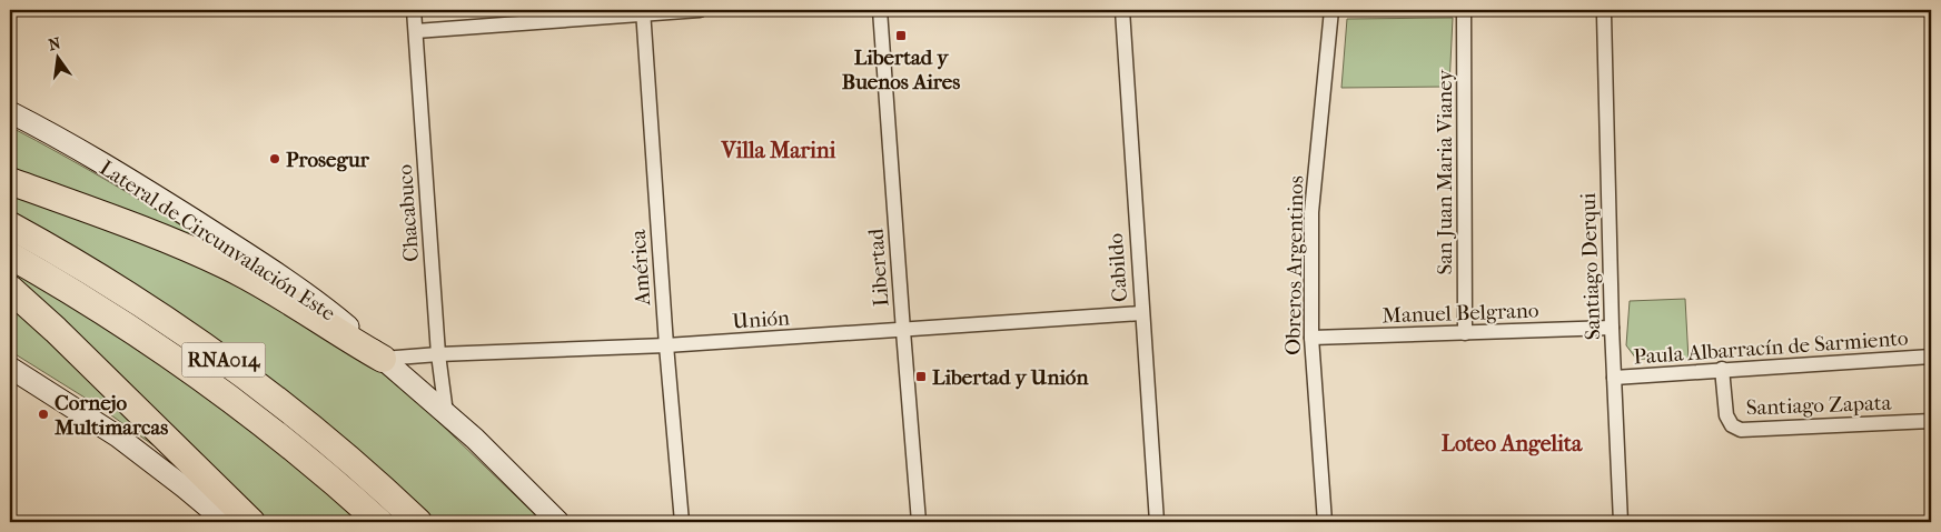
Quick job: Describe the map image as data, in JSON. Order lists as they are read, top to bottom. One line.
{"streets":{"highway":["RNA014"],"street":["San Juan Maria Vianey","Chacabuco","Lateral de Circunvalación Este","Obreros Argentinos","Santiago Derqui","América","Libertad","Cabildo","Manuel Belgrano","Unión","Paula Albarracín de Sarmiento","Santiago Zapata"]},"crossings":[["San Juan Maria Vianey","Manuel Belgrano"],["Chacabuco","Lateral de Circunvalación Este"],["Chacabuco","Unión"],["Lateral de Circunvalación Este","Unión"],["Obreros Argentinos","Manuel Belgrano"],["Santiago Derqui","Manuel Belgrano"],["Santiago Derqui","Paula Albarracín de Sarmiento"],["América","Unión"],["Libertad","Unión"],["Cabildo","Unión"],["Paula Albarracín de Sarmiento","Santiago Zapata"]],"districts":["Villa Marini","Loteo Angelita"],"places":{"transit":["Libertad y Buenos Aires","Libertad y Unión"],"other":["Prosegur","Cornejo Multimarcas"]},"north":"top"}
